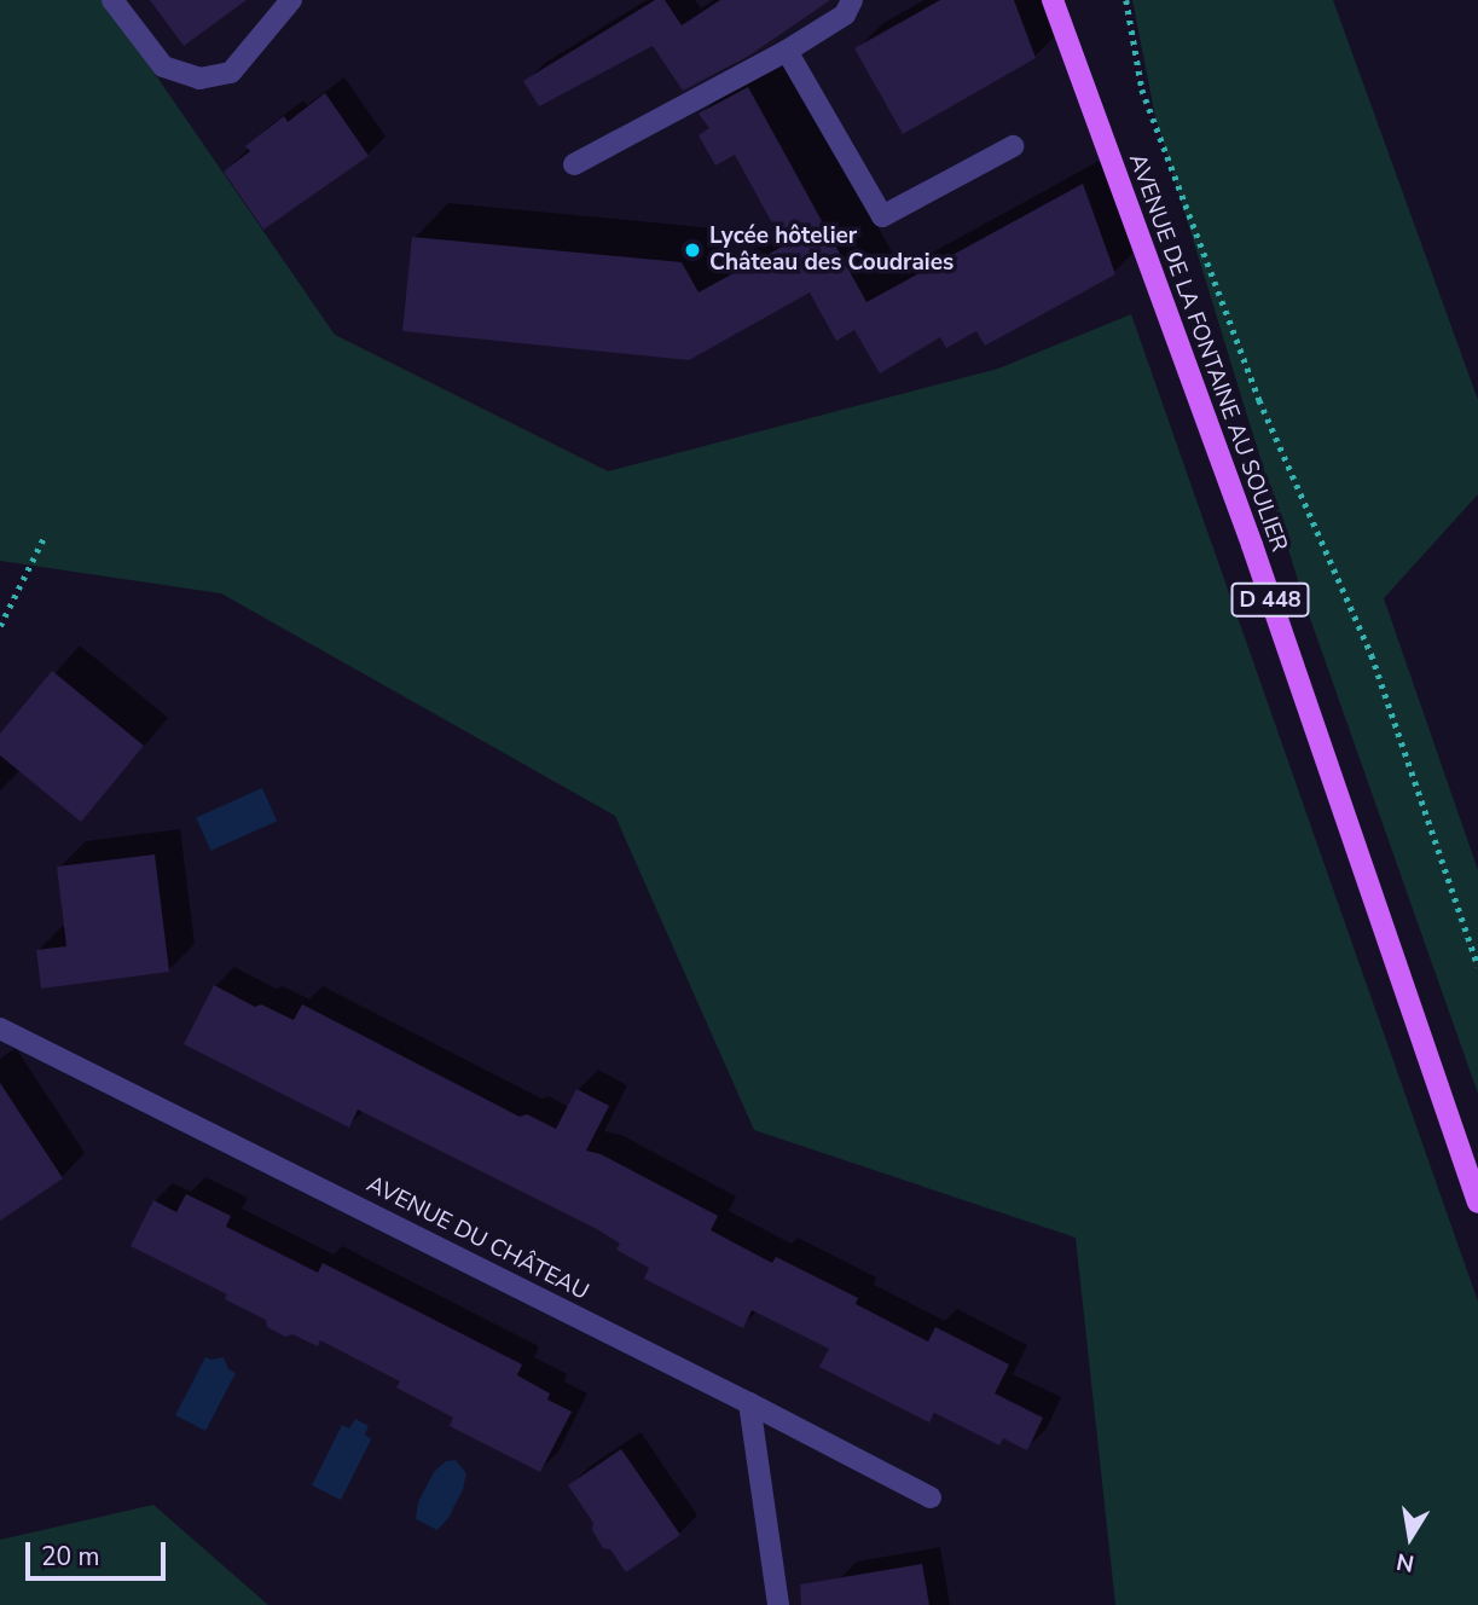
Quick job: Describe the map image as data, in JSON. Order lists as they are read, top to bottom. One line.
{"streets":{"main road":["AVENUE DE LA FONTAINE AU SOULIER","D 448"],"street":["AVENUE DU CHÂTEAU"]},"places":["Lycée hôtelier Château des Coudraies"],"scale_bar":"20 m","north":"bottom"}
